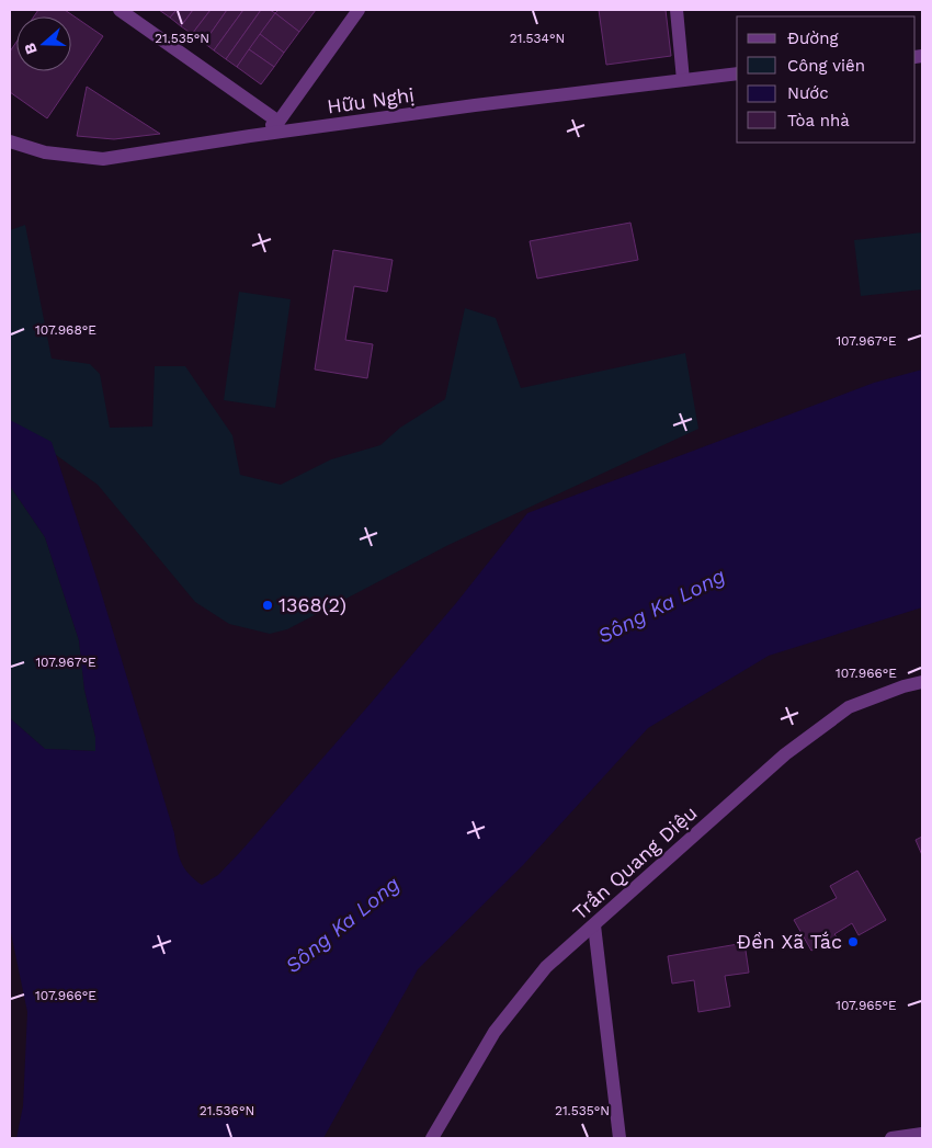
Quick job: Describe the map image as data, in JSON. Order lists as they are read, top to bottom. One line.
{"streets":{"street":["Hữu Nghị","Trần Quang Diệu"]},"water":["Sông Ka Long"],"places":["1368(2)","Đền Xã Tắc"],"legend":["Đường","Công viên","Nước","Tòa nhà"],"north":"left","coordinates":["21.535°N","21.534°N","107.968°E","107.967°E","107.966°E","107.965°E","21.536°N"]}
